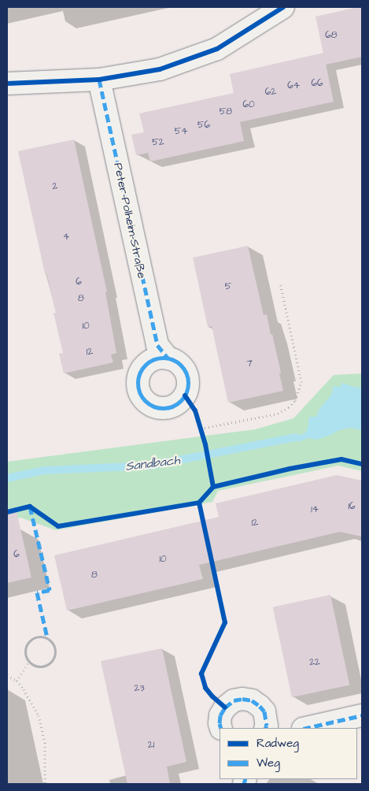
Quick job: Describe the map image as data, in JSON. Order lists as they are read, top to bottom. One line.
{"streets":{"street":["Peter-Polheim-Straße"]},"water":["Sandbach"],"house_numbers":["68","66","64","62","60","58","56","54","52","2","4","6","5","8","10","12","7","16","14","12","6","10","8","22","23","21"],"legend":["Radweg","Weg"]}
